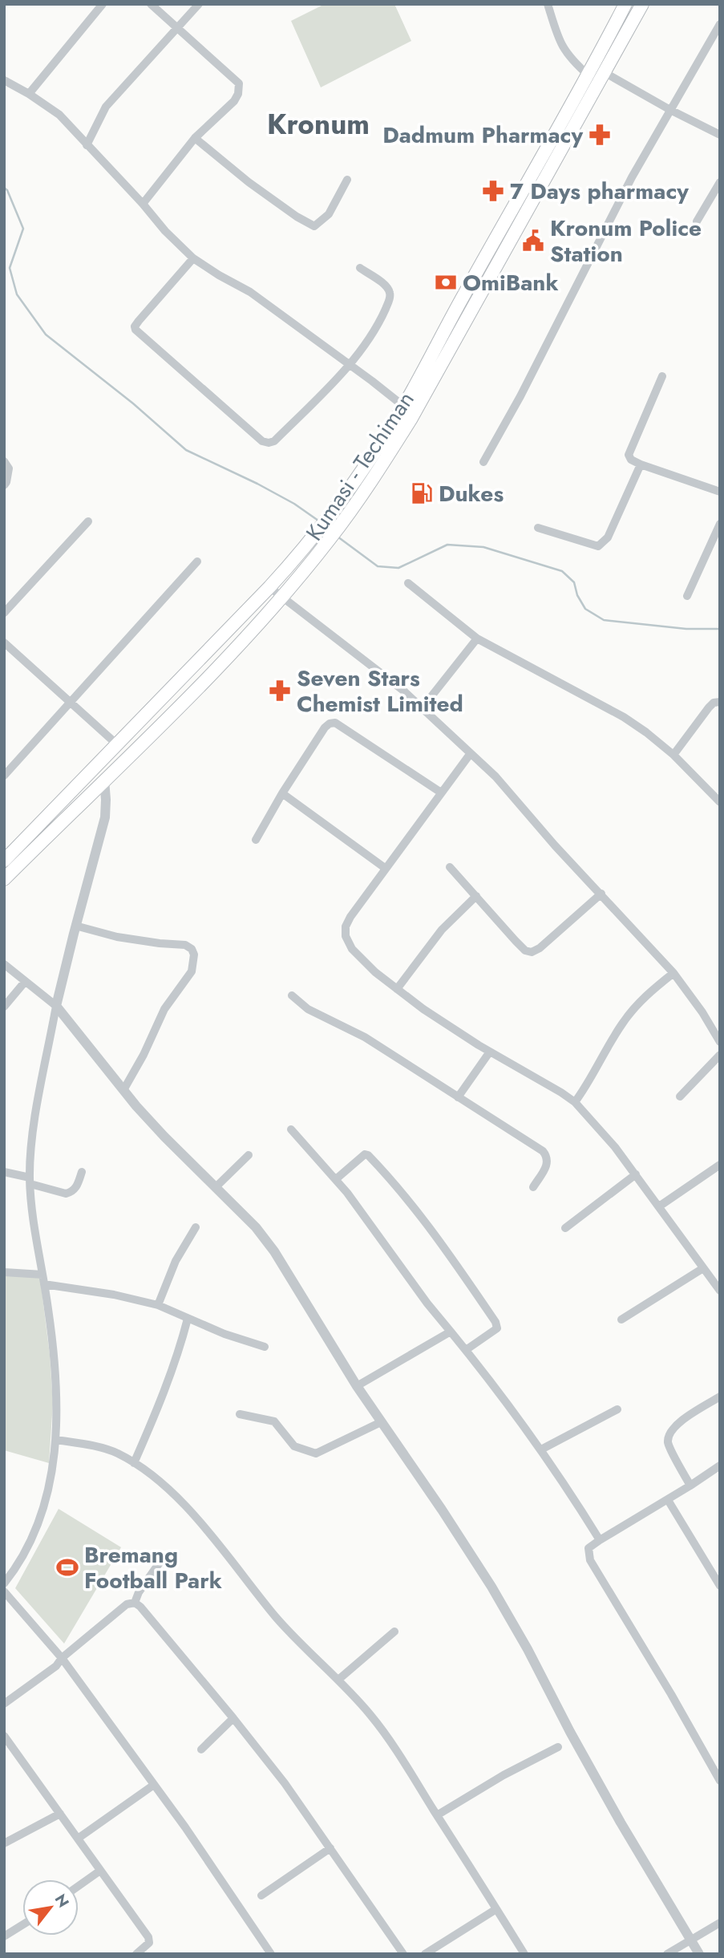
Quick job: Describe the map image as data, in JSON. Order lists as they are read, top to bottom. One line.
{"streets":{"highway":["Kumasi - Techiman"]},"districts":["Kronum"],"places":{"pharmacy":["Dadmum Pharmacy","7 Days pharmacy","Seven Stars Chemist Limited"],"public building":["Kronum Police Station"],"bank":["OmiBank"],"fuel station":["Dukes"],"sports":["Bremang Football Park"]},"north":"top right"}
